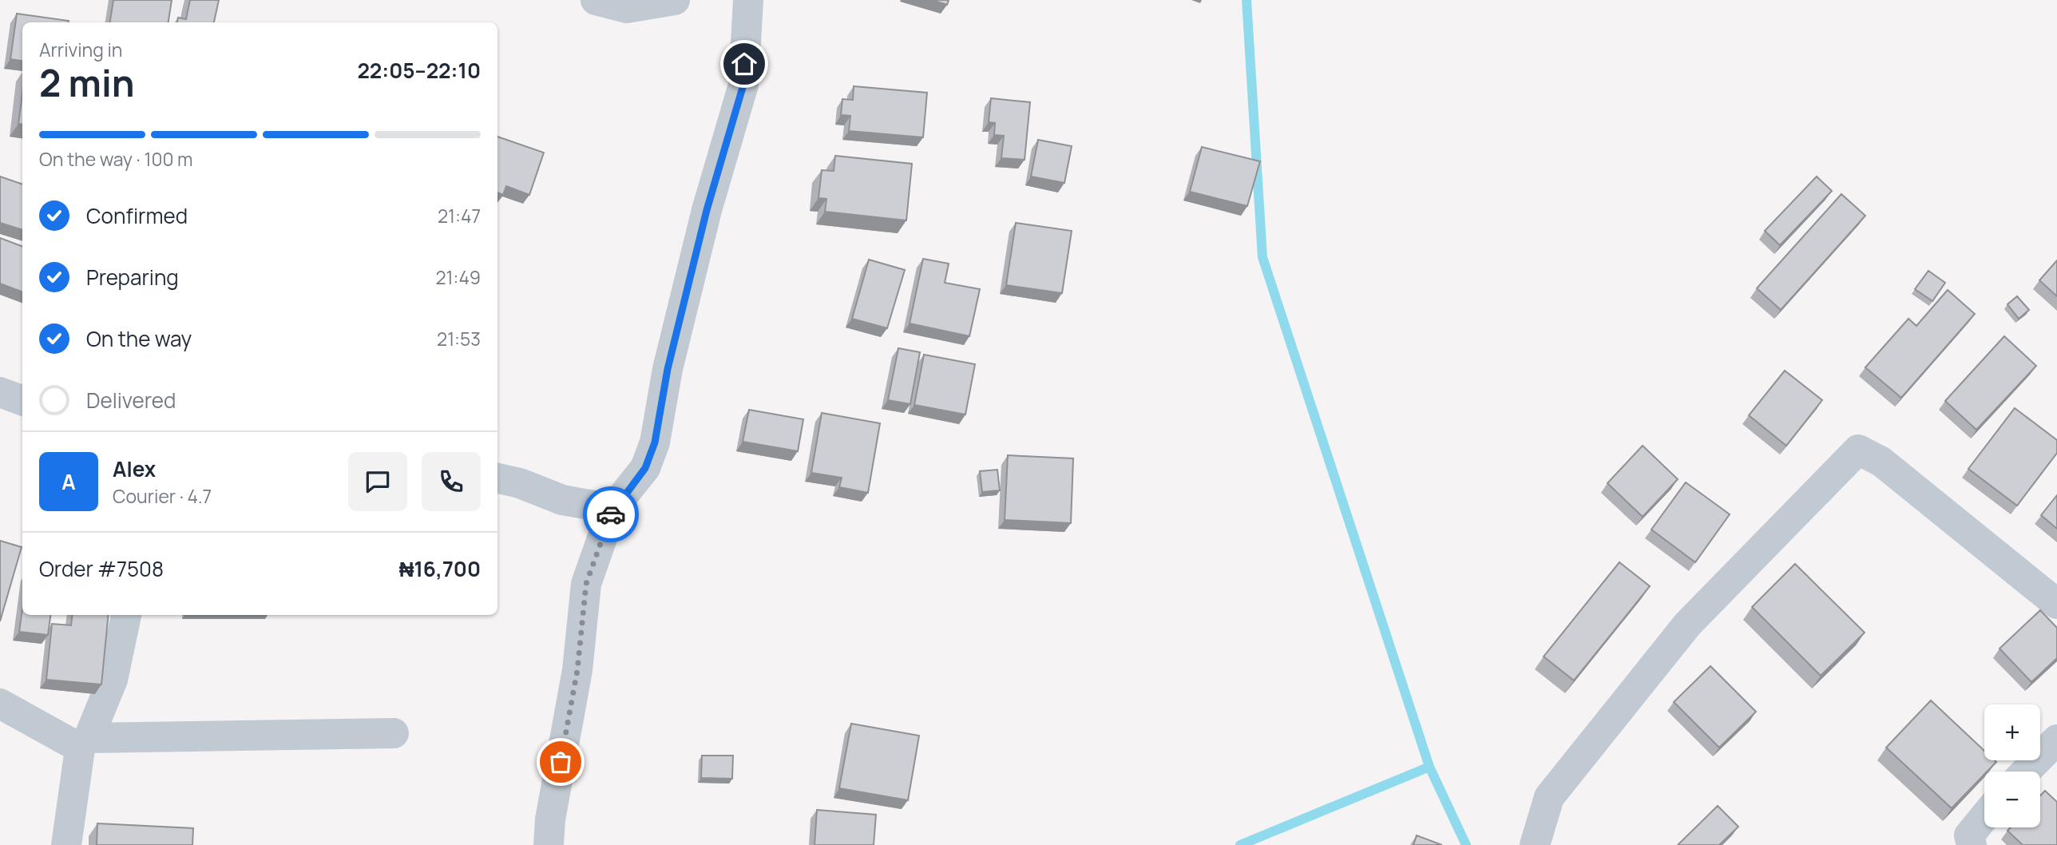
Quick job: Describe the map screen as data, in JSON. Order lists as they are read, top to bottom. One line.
{"page":{"heading":["2 min","Arriving in","22:05–22:10"],"panel":["Alex","Courier · 4.7","Order #7508","₦16,700"],"bar":"On the way · 100 m","list":[["Confirmed","21:47"],["Preparing","21:49"],["On the way","21:53"],"Delivered"],"round":"A","map_buttons":["+","−"]}}
